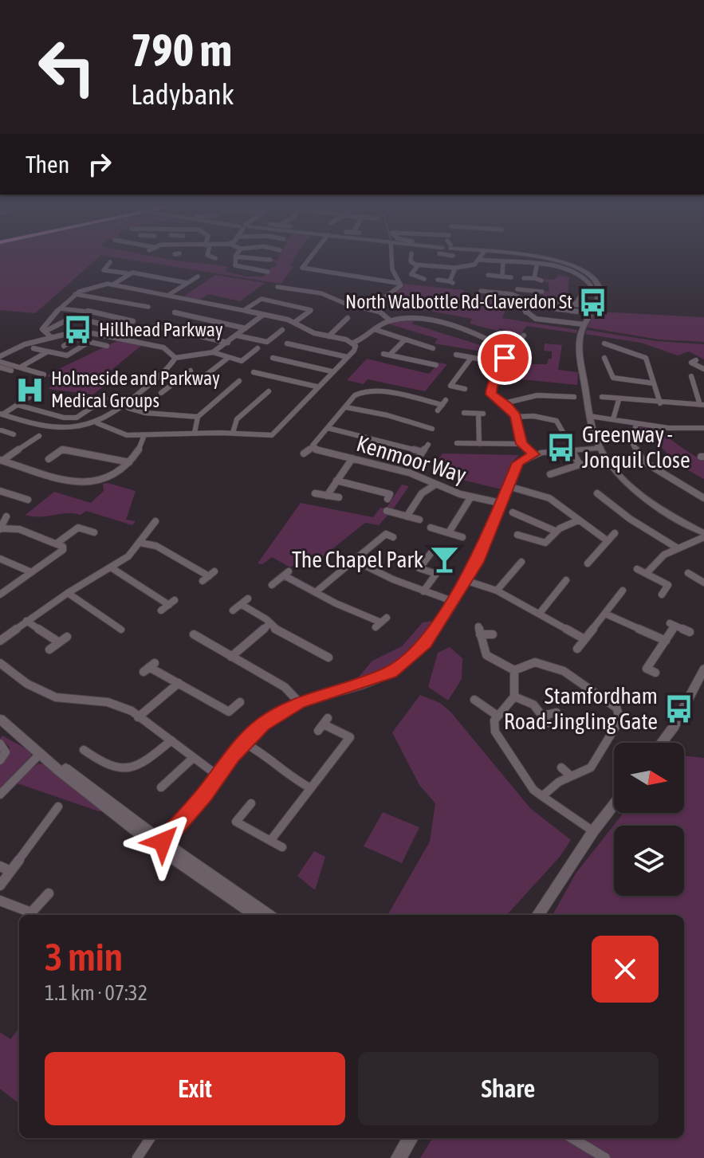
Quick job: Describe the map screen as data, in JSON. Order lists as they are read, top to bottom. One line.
{"streets":{"street":["Kenmoor Way"]},"places":{"bus stop":["North Walbottle Rd-Claverdon St","Hillhead Parkway","Greenway - Jonquil Close","Stamfordham Road-Jingling Gate"],"hospital":["Holmeside and Parkway Medical Groups"],"bar":["The Chapel Park"]},"north":"right","page":{"turn":["790 m","Ladybank"],"then":"Then","heading":["3 min","1.1 km · 07:32"],"buttons":["Exit","Share"]}}
